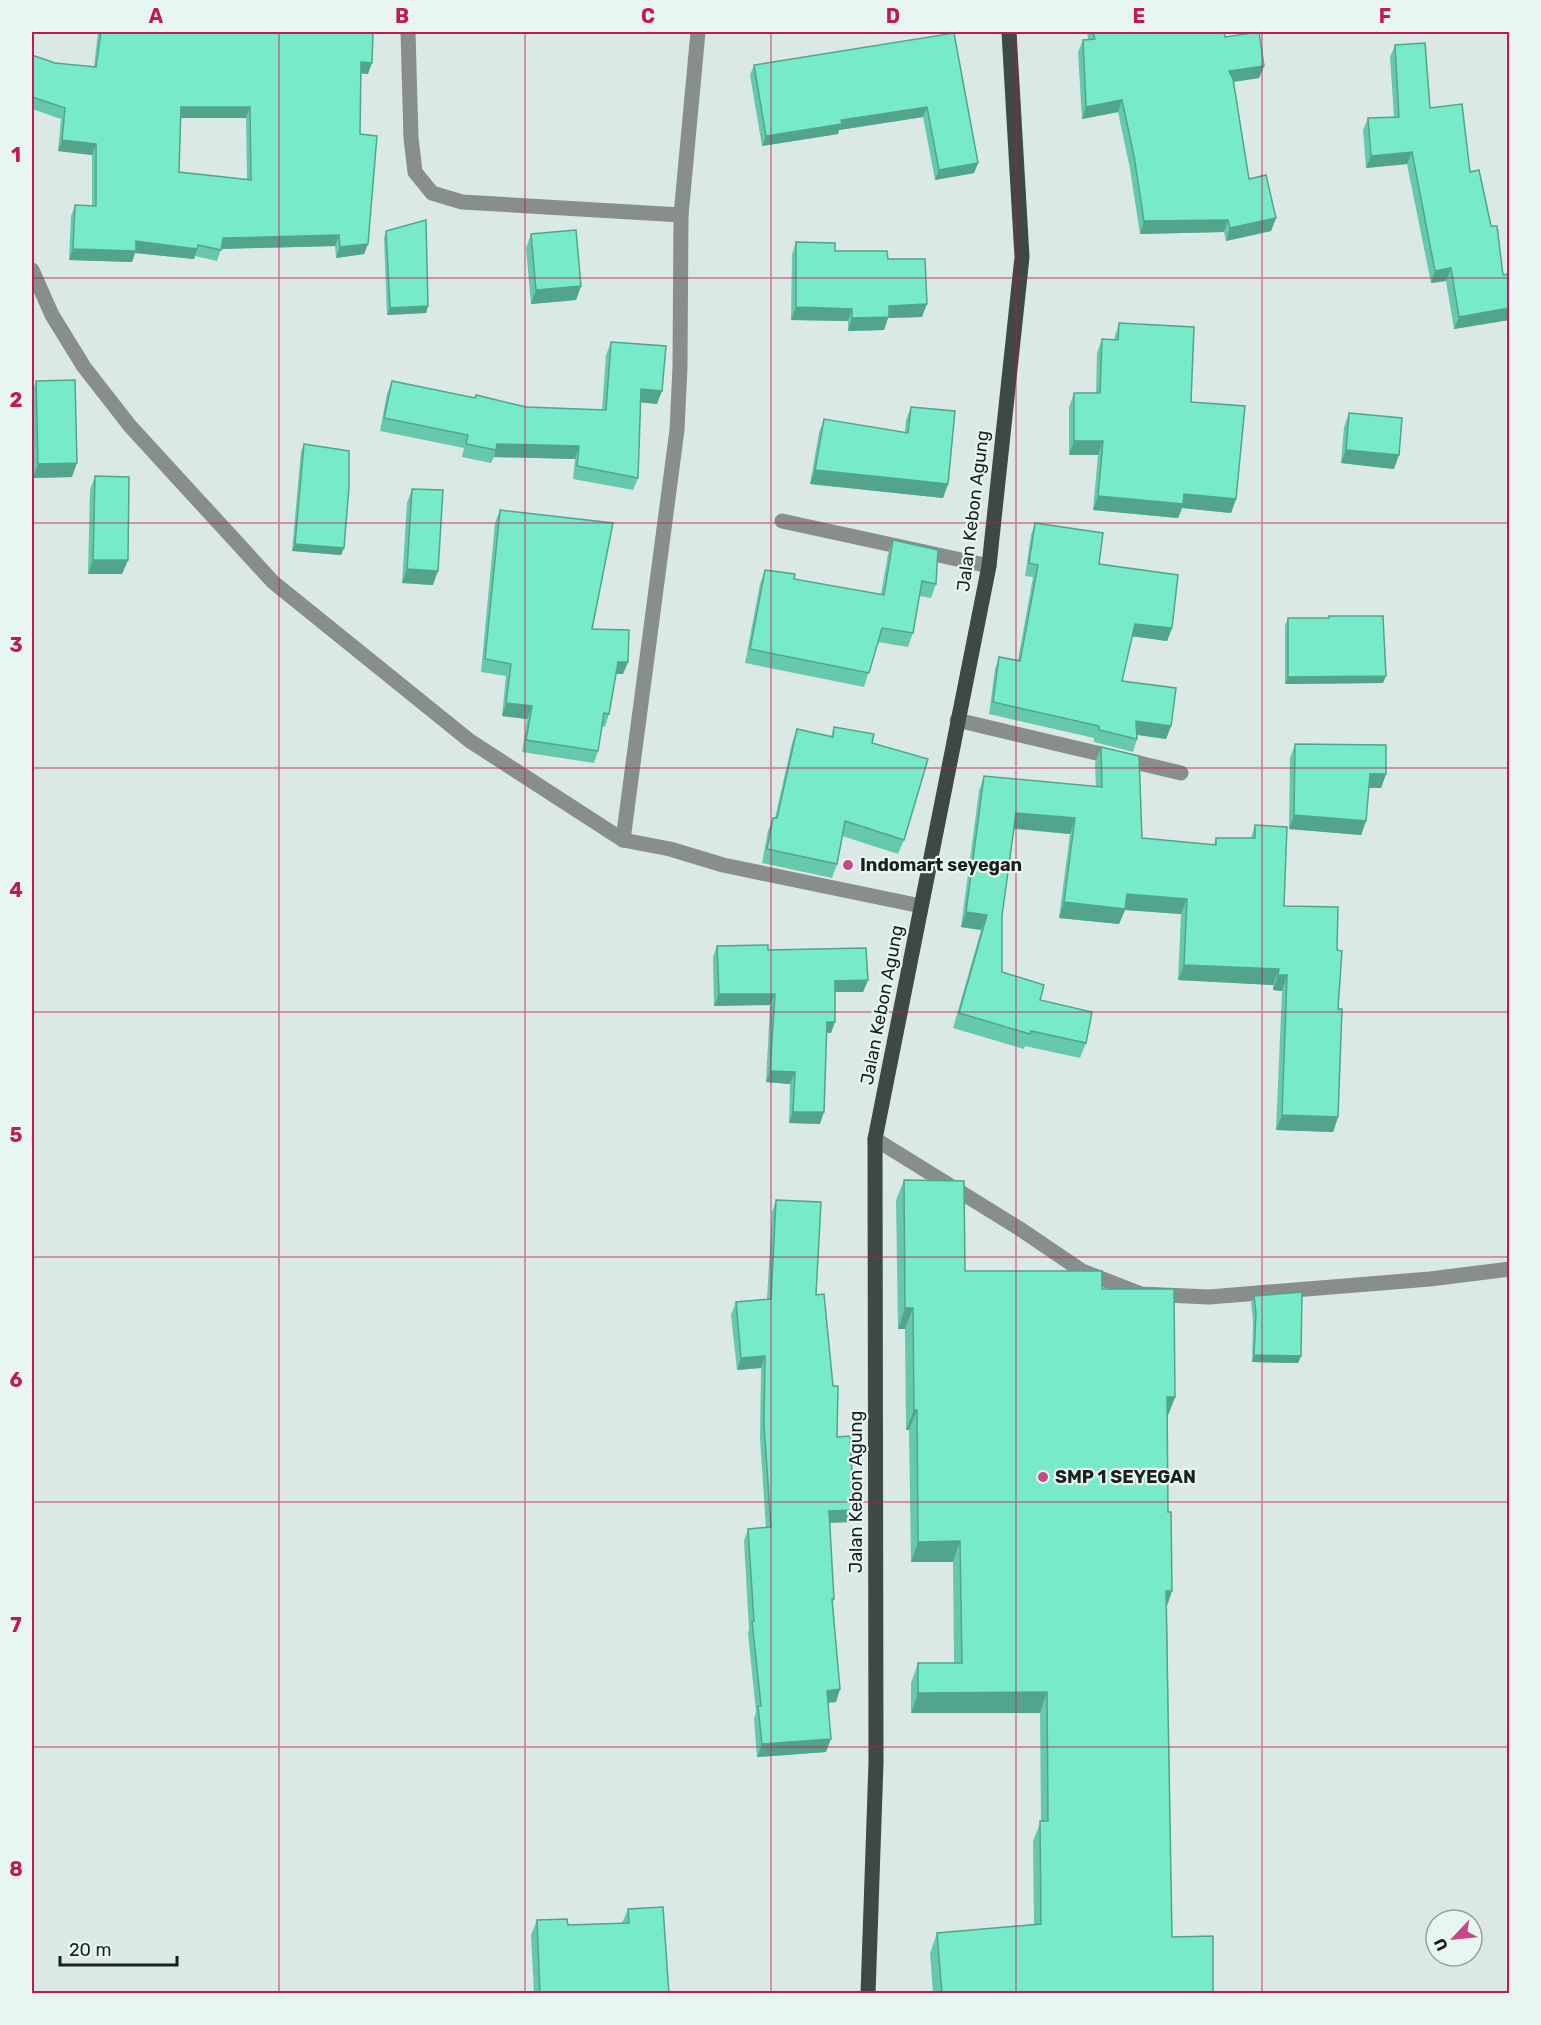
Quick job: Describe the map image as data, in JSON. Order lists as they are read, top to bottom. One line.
{"streets":{"main road":["Jalan Kebon Agung"]},"places":["Indomart seyegan","SMP 1 SEYEGAN"],"scale_bar":"20 m","north":"bottom left","grid":{"columns":["A","B","C","D","E","F"],"rows":["1","2","3","4","5","6","7","8"]}}
